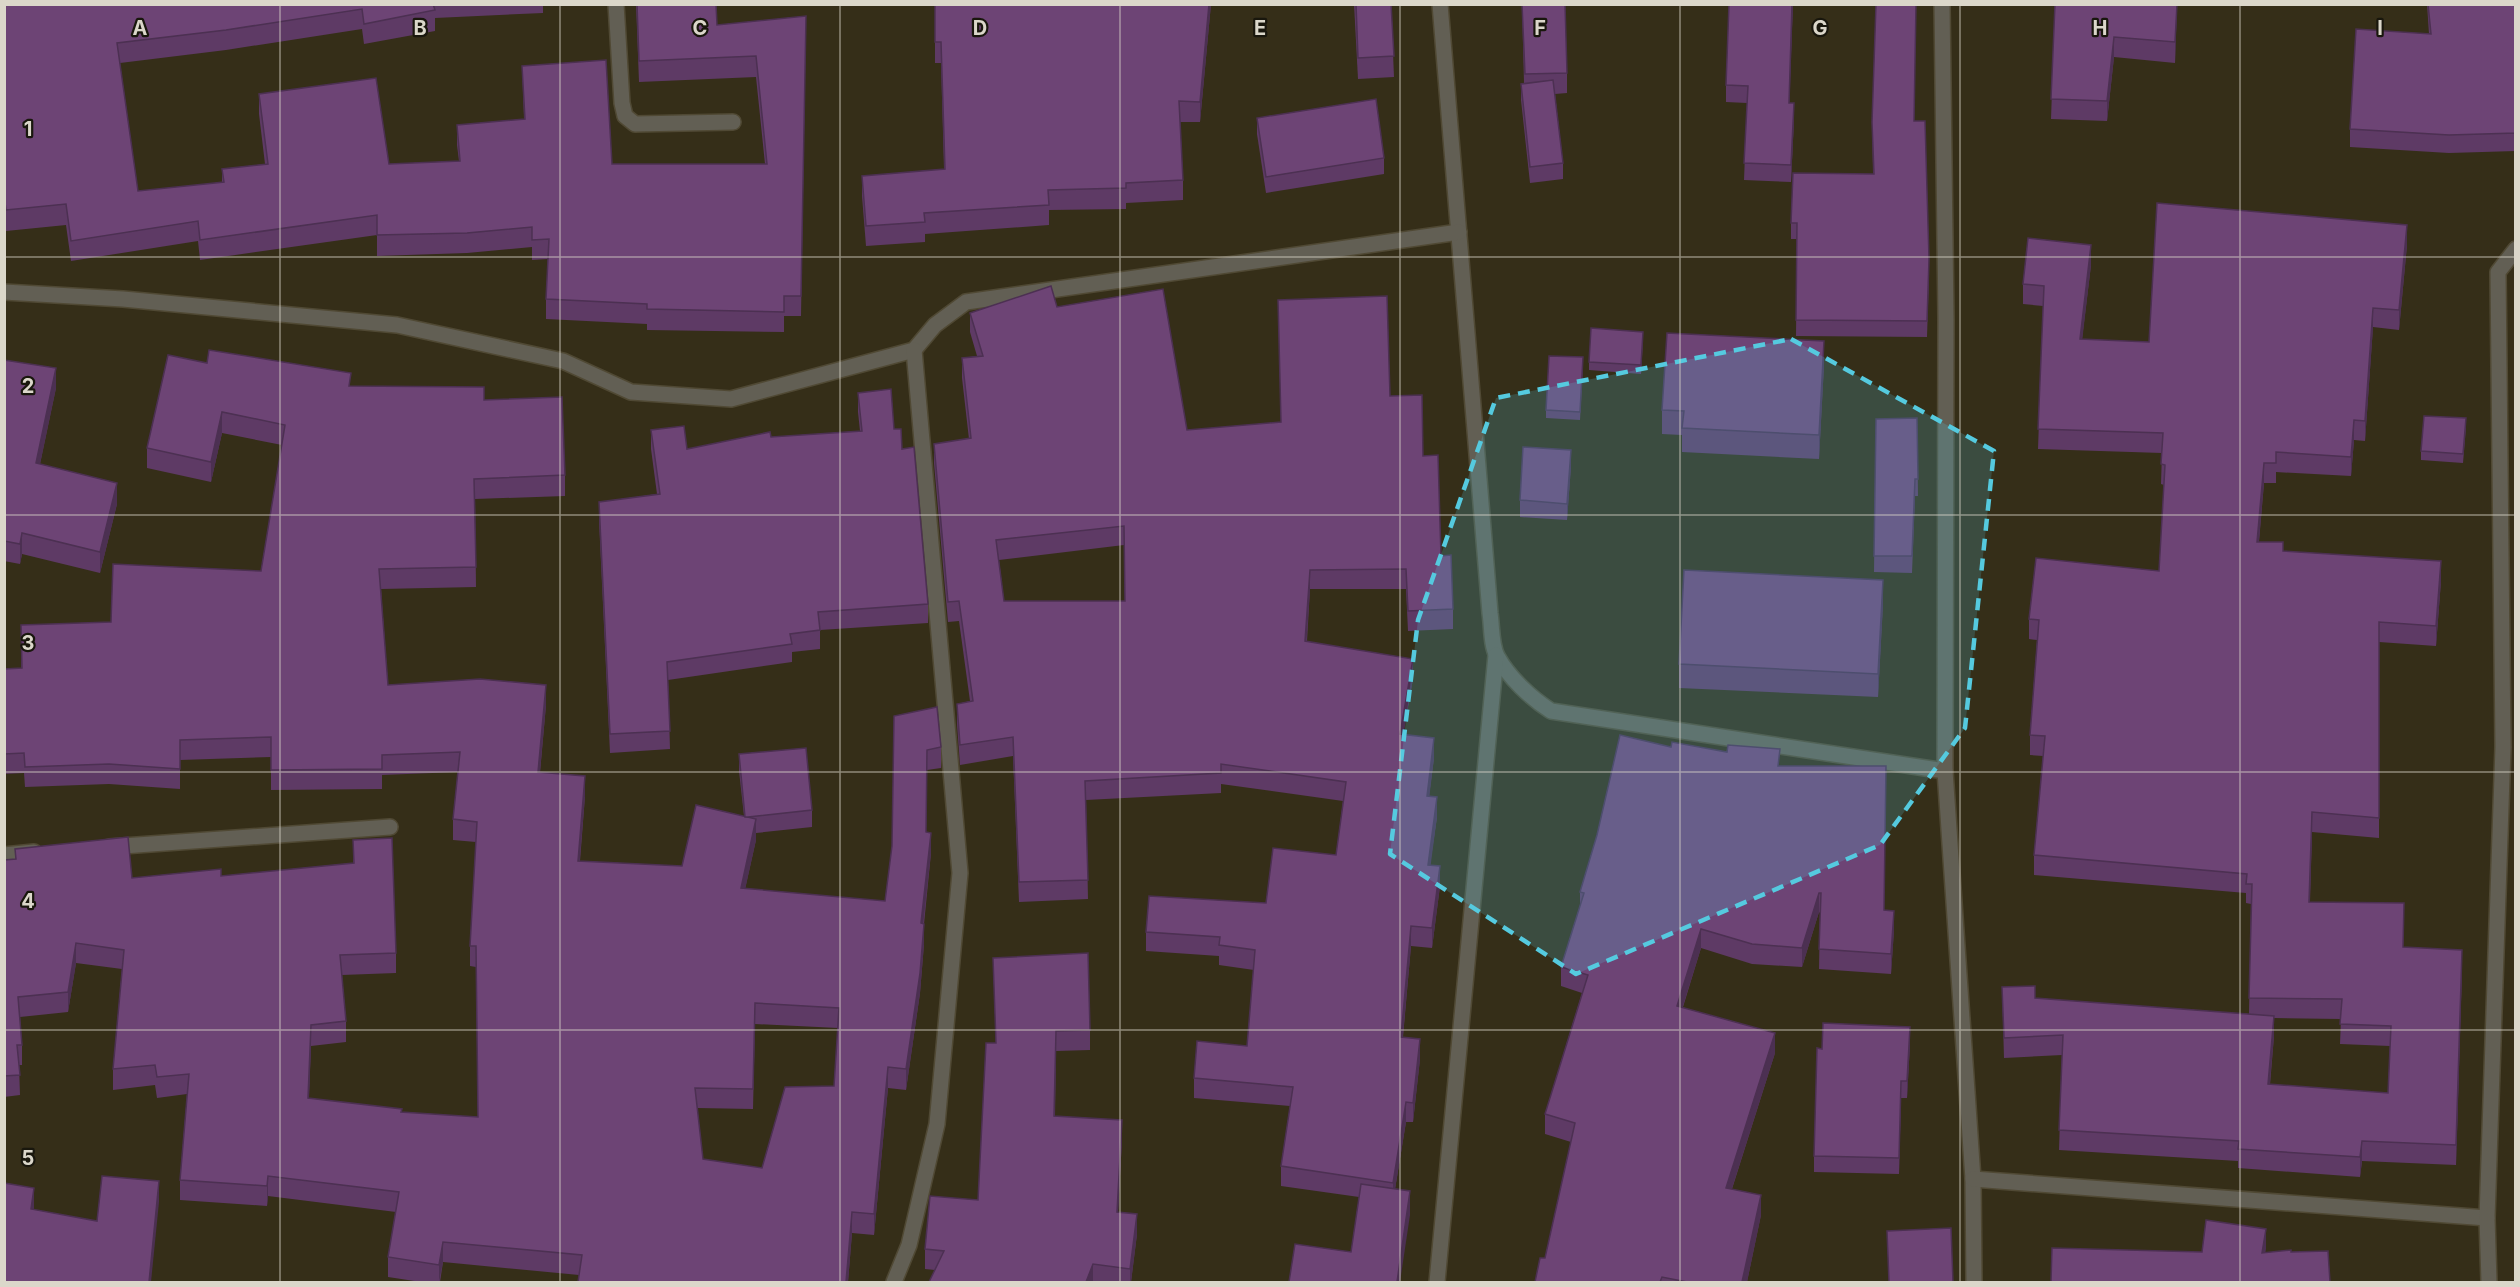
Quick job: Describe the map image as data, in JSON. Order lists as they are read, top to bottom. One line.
{"grid":{"columns":["A","B","C","D","E","F","G","H","I"],"rows":["1","2","3","4","5"]}}
